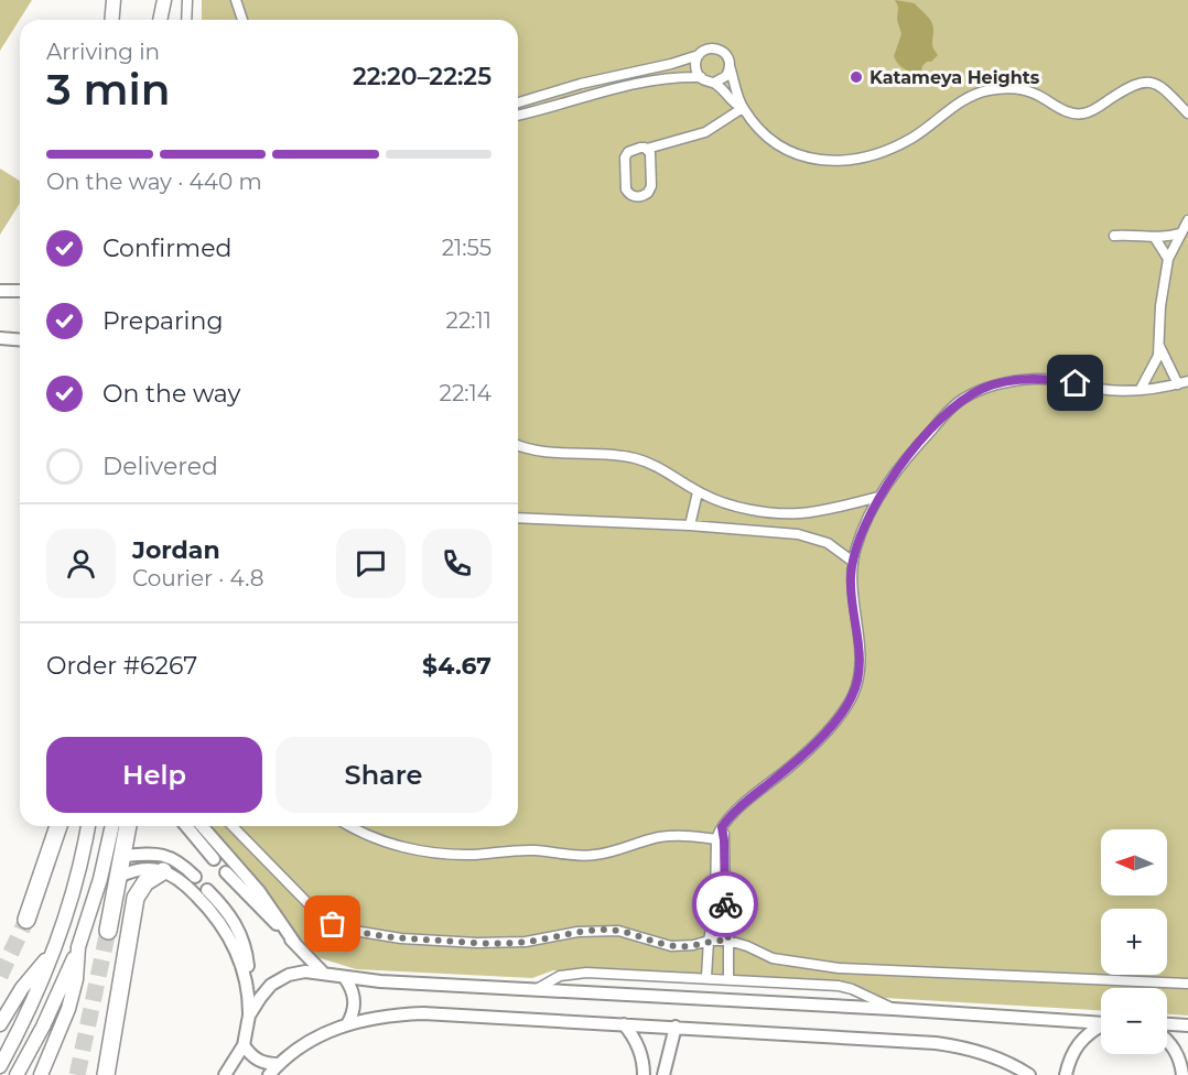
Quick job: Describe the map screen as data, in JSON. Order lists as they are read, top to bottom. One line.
{"places":["Katameya Heights"],"north":"left","page":{"heading":["3 min","Arriving in","22:20–22:25"],"panel":["Jordan","Courier · 4.8","Order #6267","$4.67"],"bar":"On the way · 440 m","list":[["Confirmed","21:55"],["Preparing","22:11"],["On the way","22:14"],"Delivered"],"buttons":["Help","Share"],"map_buttons":["+","−"]}}
